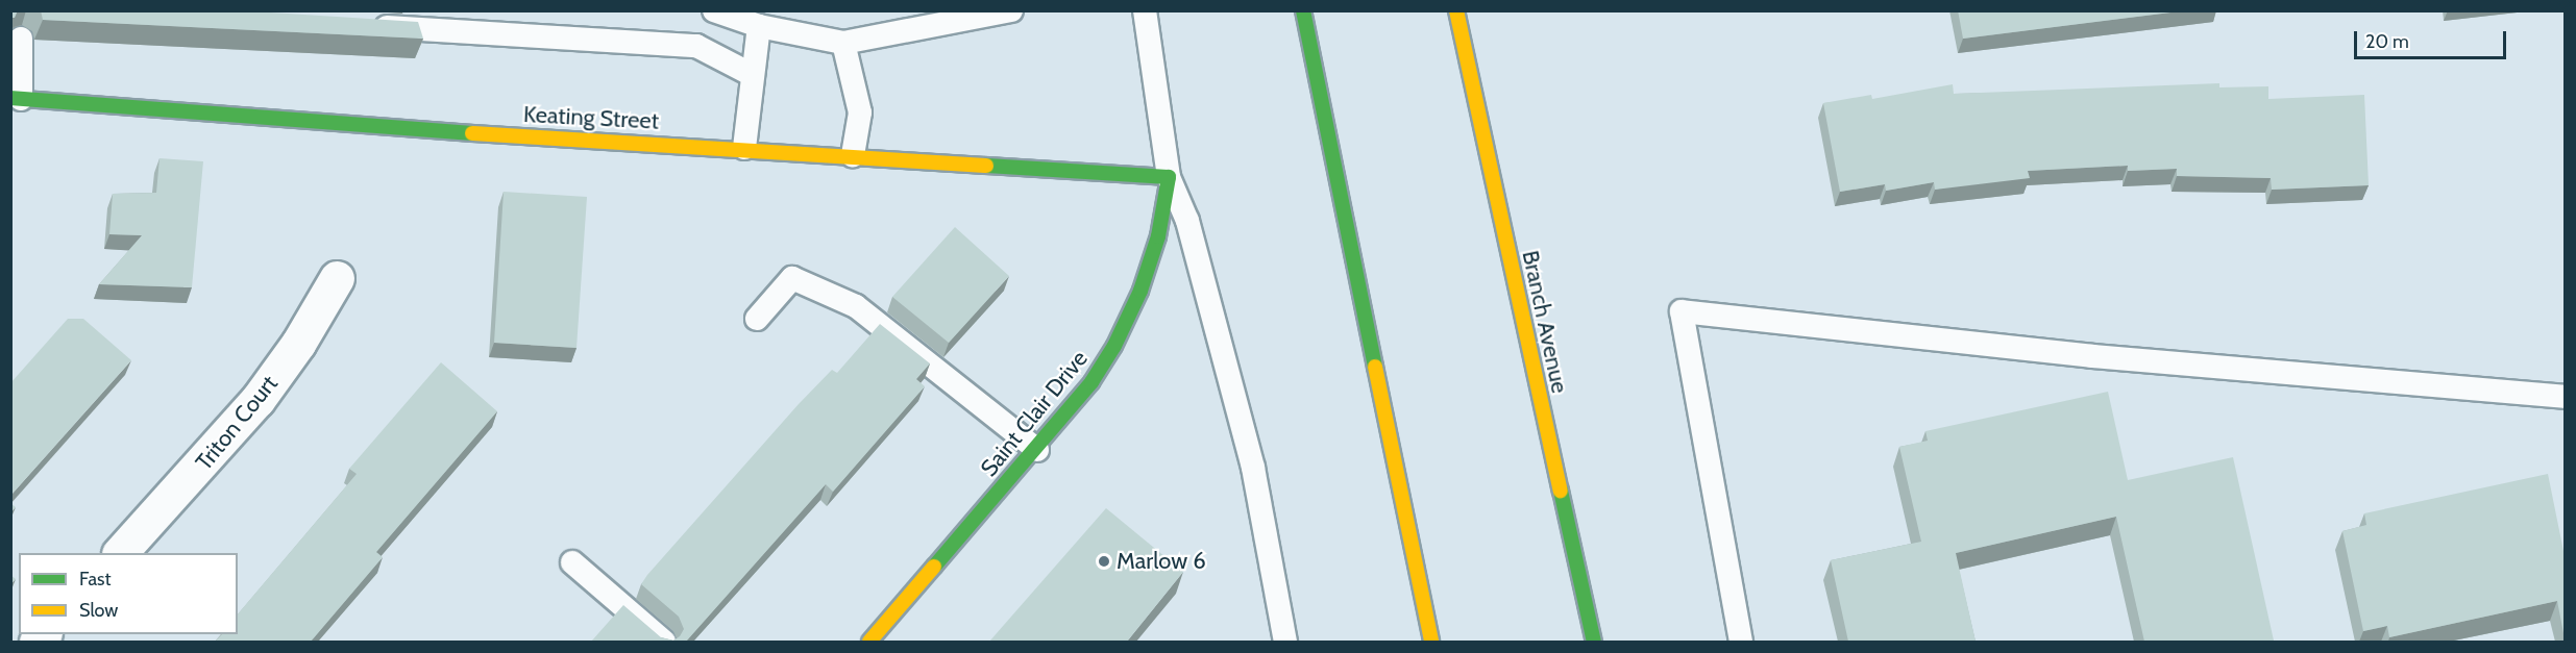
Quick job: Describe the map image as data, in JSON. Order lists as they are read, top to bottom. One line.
{"streets":{"main road":["Keating Street","Branch Avenue","Saint Clair Drive"],"street":["Triton Court"]},"crossings":[["Keating Street","Saint Clair Drive"]],"places":["Marlow 6"],"legend":["Fast","Slow"],"scale_bar":"20 m"}
